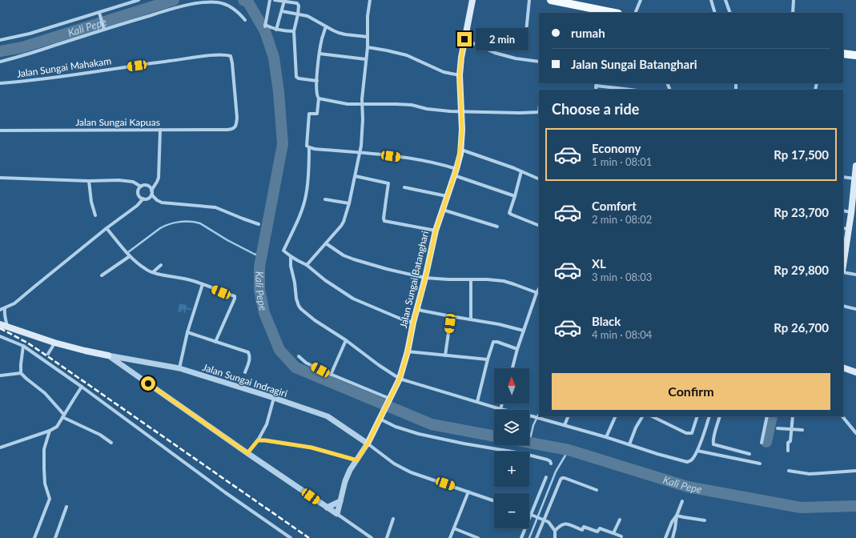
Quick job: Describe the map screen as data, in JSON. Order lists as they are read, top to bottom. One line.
{"streets":{"main road":["Jalan Sungai Batanghari"],"street":["Jalan Sungai Mahakam","Jalan Sungai Kapuas","Jalan Sungai Indragiri"]},"crossings":[["Jalan Sungai Mahakam","Jalan Sungai Kapuas"],["Jalan Sungai Batanghari","Jalan Sungai Indragiri"]],"water":["Kali Pepe"],"north":"top","page":{"banner":["rumah","Jalan Sungai Batanghari"],"bubble":"2 min","heading":"Choose a ride","list":[{"name":"Economy","note":"1 min · 08:01","value":"Rp 17,500"},{"name":"Comfort","note":"2 min · 08:02","value":"Rp 23,700"},{"name":"XL","note":"3 min · 08:03","value":"Rp 29,800"},{"name":"Black","note":"4 min · 08:04","value":"Rp 26,700"}],"buttons":"Confirm","map_buttons":["+","−"]}}
